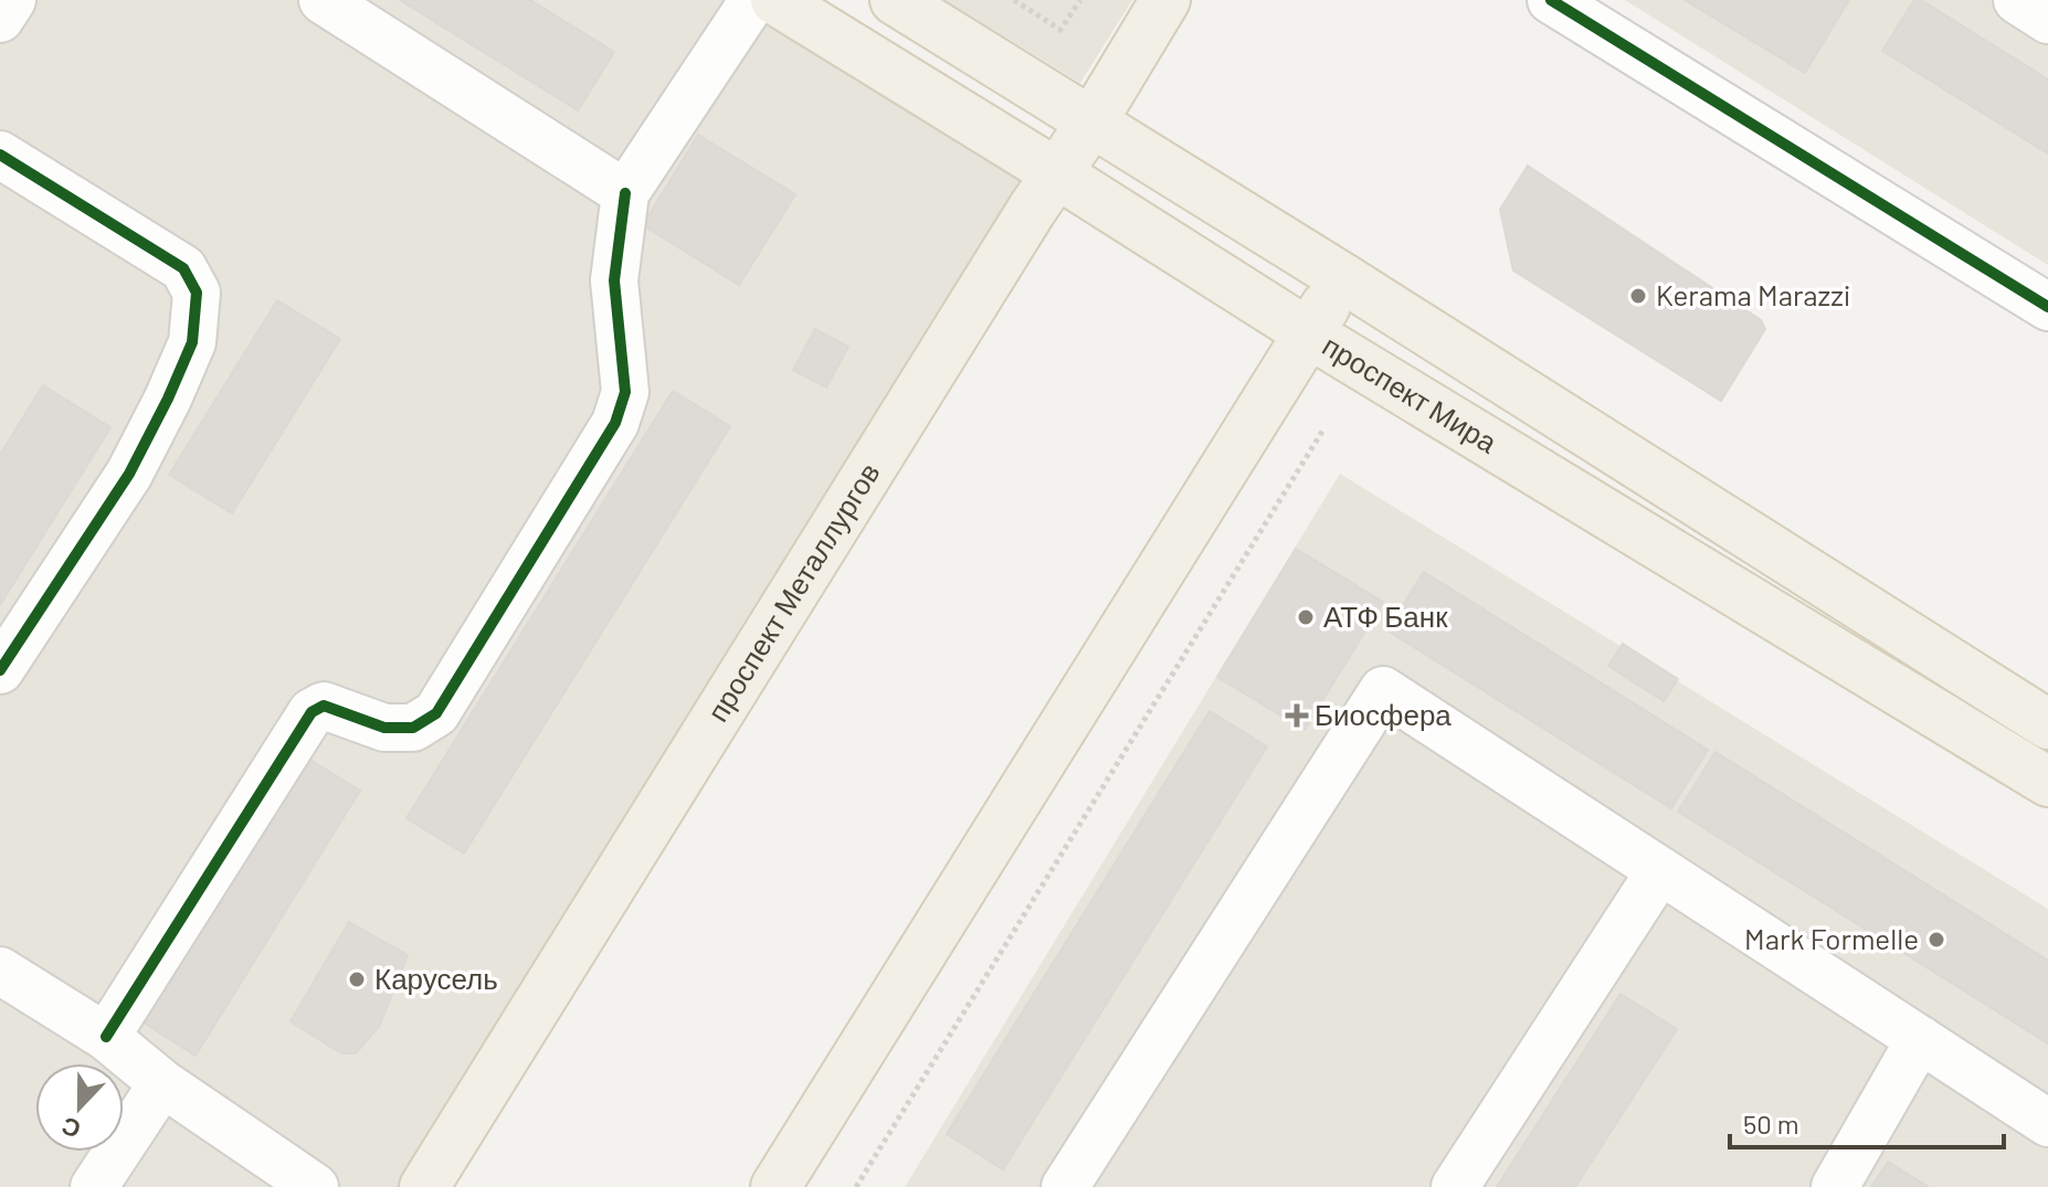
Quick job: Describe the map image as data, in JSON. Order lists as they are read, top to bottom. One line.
{"streets":{"main road":["проспект Мира","проспект Металлургов"]},"crossings":[["проспект Мира","проспект Металлургов"]],"places":{"other":["Kerama Marazzi","АТФ Банк","Mark Formelle","Карусель"],"health":["Биосфера"]},"scale_bar":"50 m","north":"bottom"}
